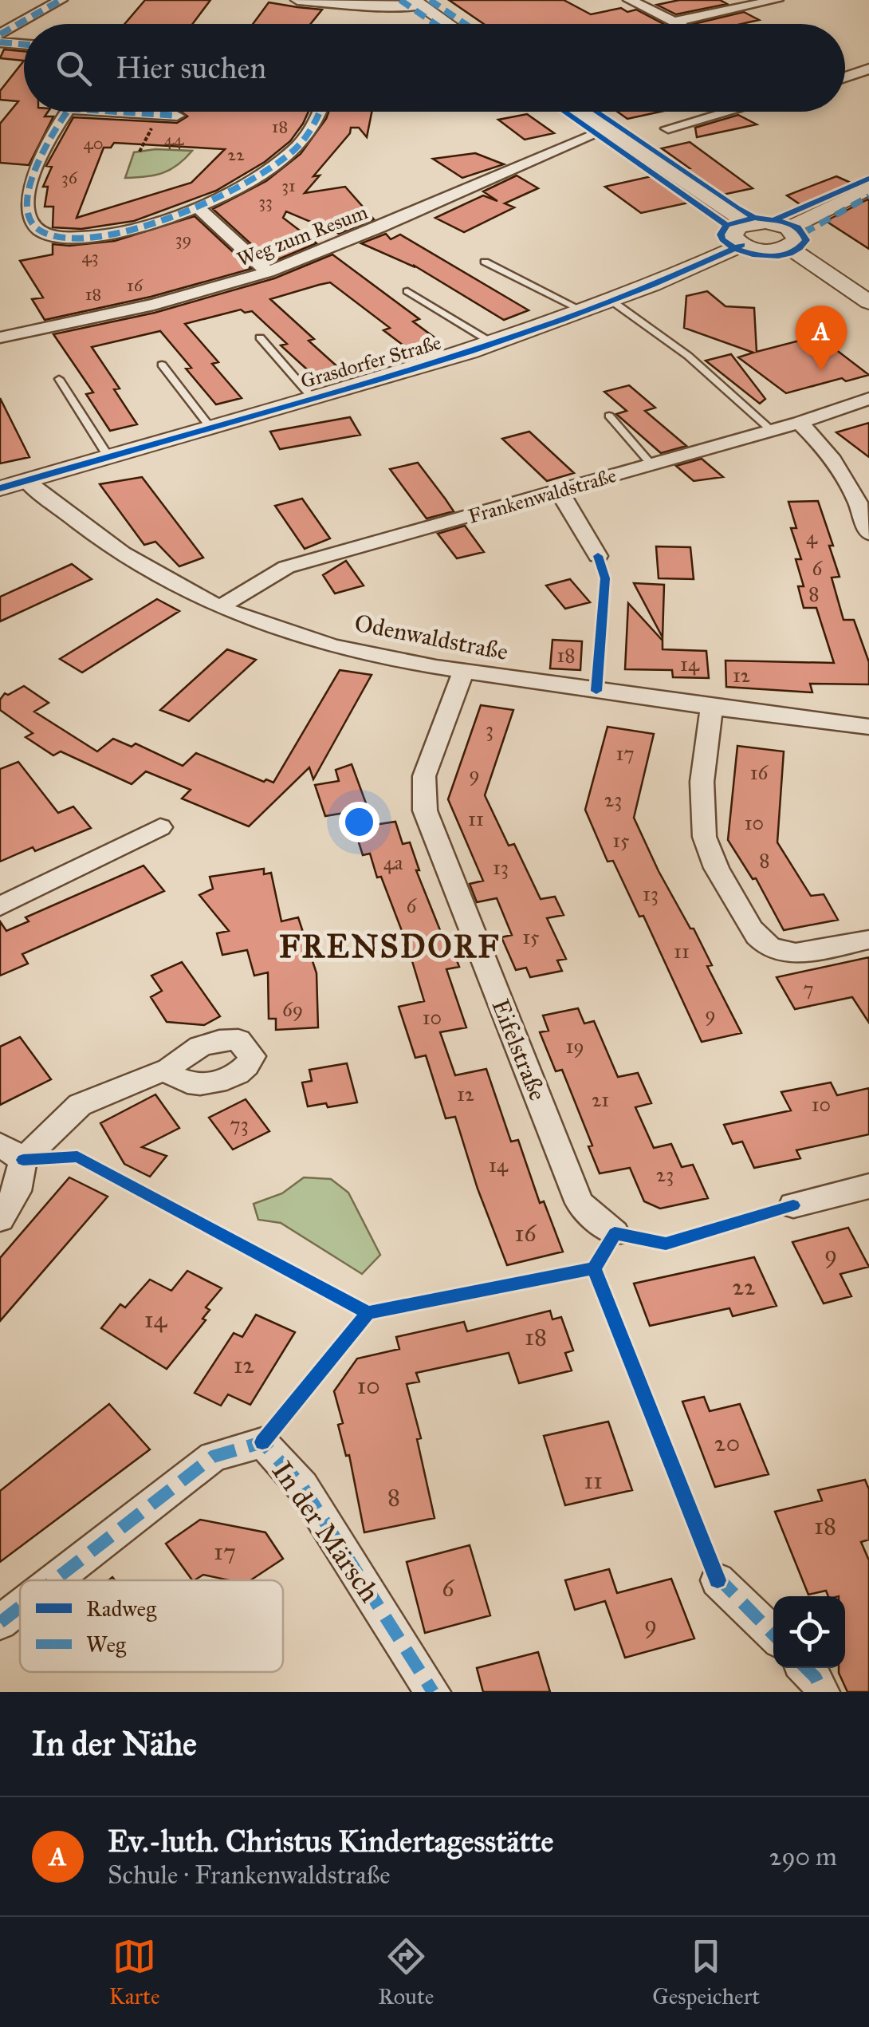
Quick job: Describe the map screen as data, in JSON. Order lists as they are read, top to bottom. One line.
{"streets":{"street":["Weg zum Resum","Grasdorfer Straße","Frankenwaldstraße","Odenwaldstraße","Eifelstraße","In der Märsch"]},"crossings":[["Grasdorfer Straße","Odenwaldstraße"],["Frankenwaldstraße","Odenwaldstraße"],["Odenwaldstraße","Eifelstraße"]],"districts":["FRENSDORF"],"house_numbers":["18","44","40","22","36","31","33","39","43","16","18","4","6","8","18","14","12","3","17","16","9","23","11","10","15","8","4a","13","13","6","15","11","7","69","9","10","19","12","21","10","73","14","23","16","9","22","14","18","12","10","20","11","8","18","17","6","9"],"legend":["Radweg","Weg"],"page":{"search":"Hier suchen","pins":"A","heading":"In der Nähe","list":[{"mark":"A","name":"Ev.-luth. Christus Kindertagesstätte","note":"Schule · Frankenwaldstraße","value":"290 m"}],"nav":["Karte","Route","Gespeichert"]}}
